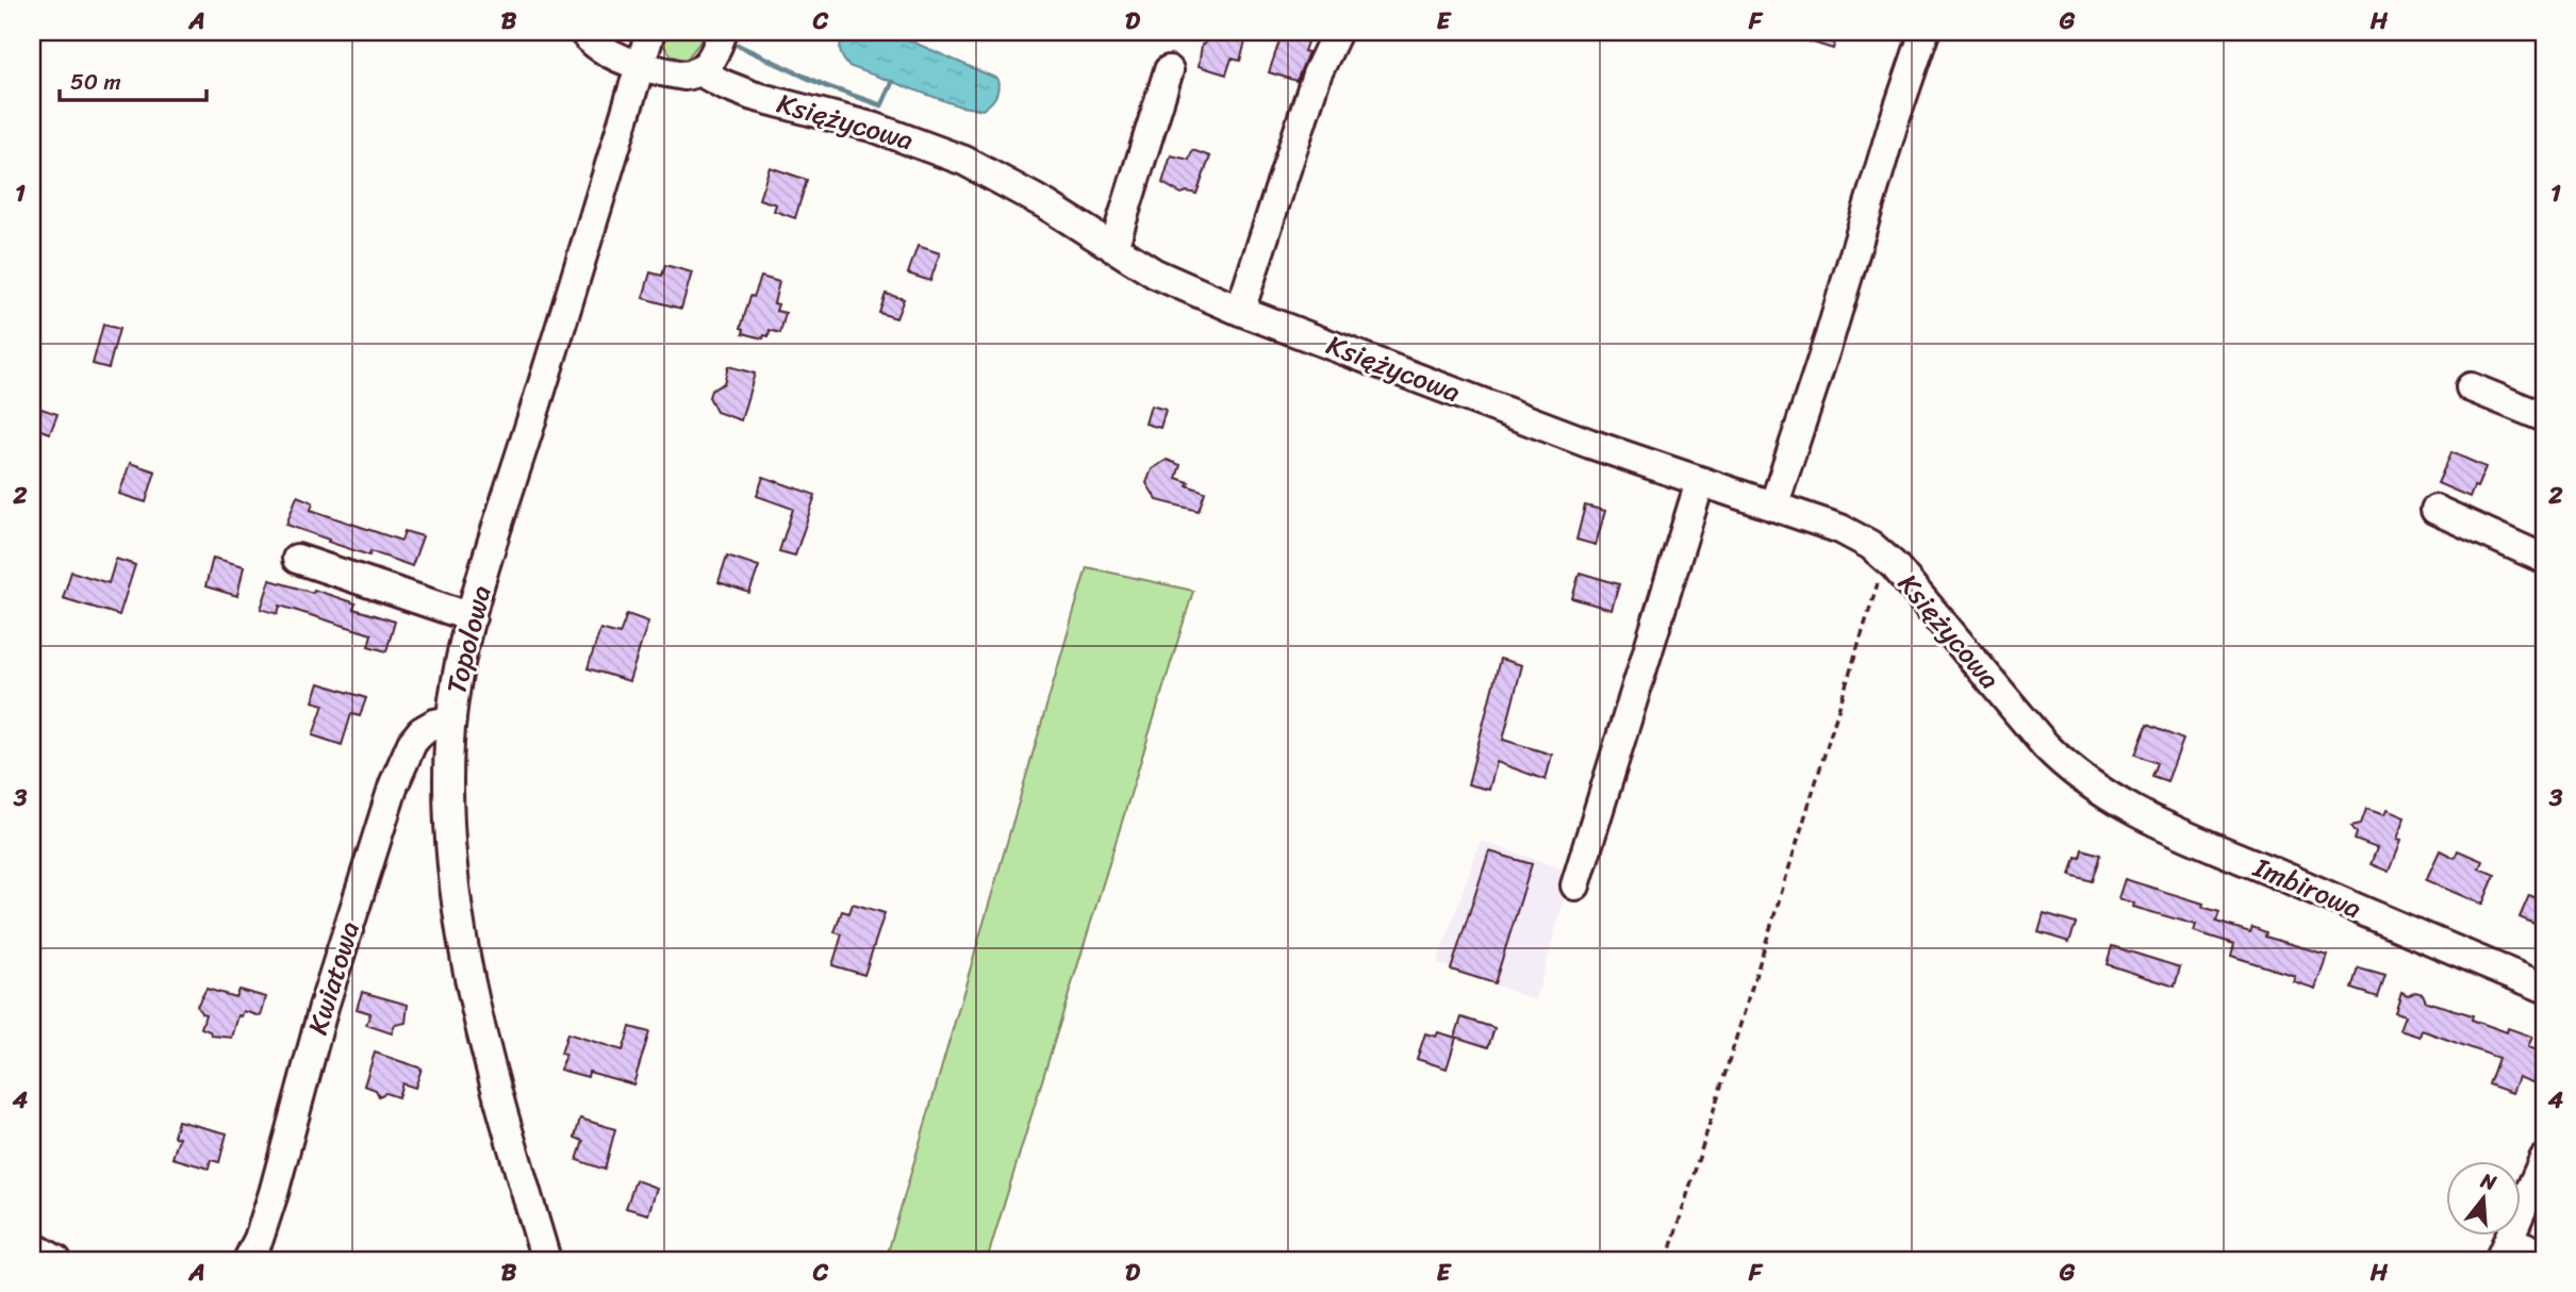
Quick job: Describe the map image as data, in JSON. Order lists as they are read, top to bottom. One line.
{"streets":{"street":["Księżycowa","Topolowa","Imbirowa","Kwiatowa"]},"crossings":[["Księżycowa","Topolowa"],["Księżycowa","Imbirowa"],["Topolowa","Kwiatowa"]],"scale_bar":"50 m","north":"top","grid":{"columns":["A","B","C","D","E","F","G","H"],"rows":["1","2","3","4"]}}
